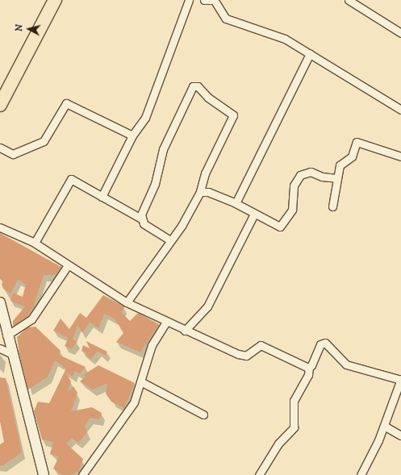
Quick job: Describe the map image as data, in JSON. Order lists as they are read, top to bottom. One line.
{"north":"left"}
